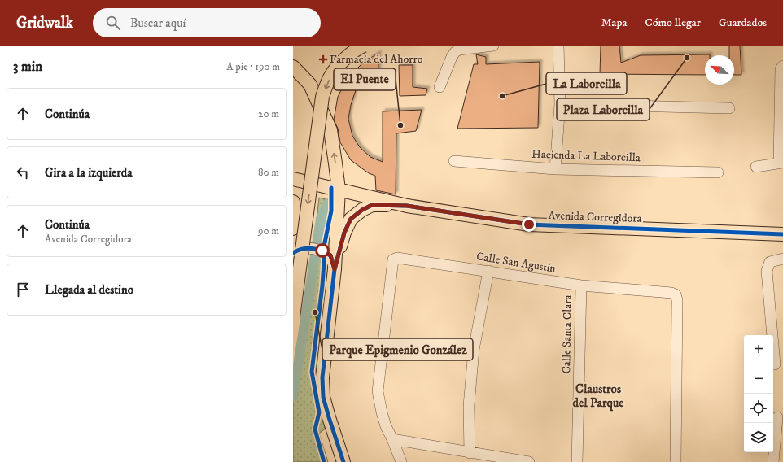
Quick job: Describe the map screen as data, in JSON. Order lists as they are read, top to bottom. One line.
{"streets":{"main road":["Avenida Corregidora"],"street":["Hacienda La Laborcilla","Calle San Agustín","Calle Santa Clara"]},"crossings":[["Calle San Agustín","Calle Santa Clara"]],"districts":["Claustros del Parque"],"places":{"other":["Plaza Laborcilla","La Laborcilla","El Puente","Parque Epigmenio González"],"health":["Farmacia del Ahorro"]},"north":"top left","page":{"header":"Gridwalk","search":"Buscar aquí","nav":["Mapa","Cómo llegar","Guardados"],"heading":["3 min","A pie · 190 m"],"list":[["Continúa","20 m"],["Gira a la izquierda","80 m"],["Continúa","Avenida Corregidora","90 m"],"Llegada al destino"],"map_buttons":["+","−"]}}
